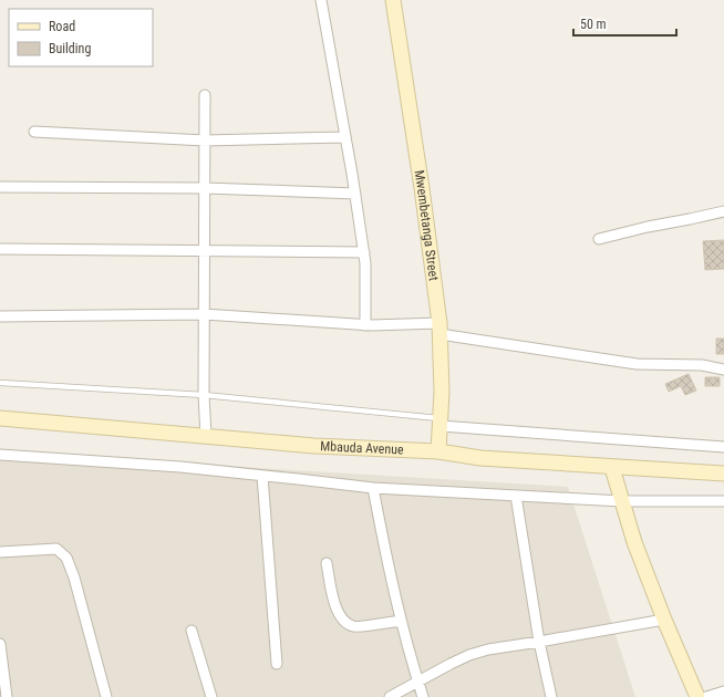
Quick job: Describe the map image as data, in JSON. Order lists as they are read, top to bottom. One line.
{"streets":{"street":["Mwembetanga Street","Mbauda Avenue"]},"crossings":[["Mwembetanga Street","Mbauda Avenue"]],"legend":["Road","Building"],"scale_bar":"50 m"}
